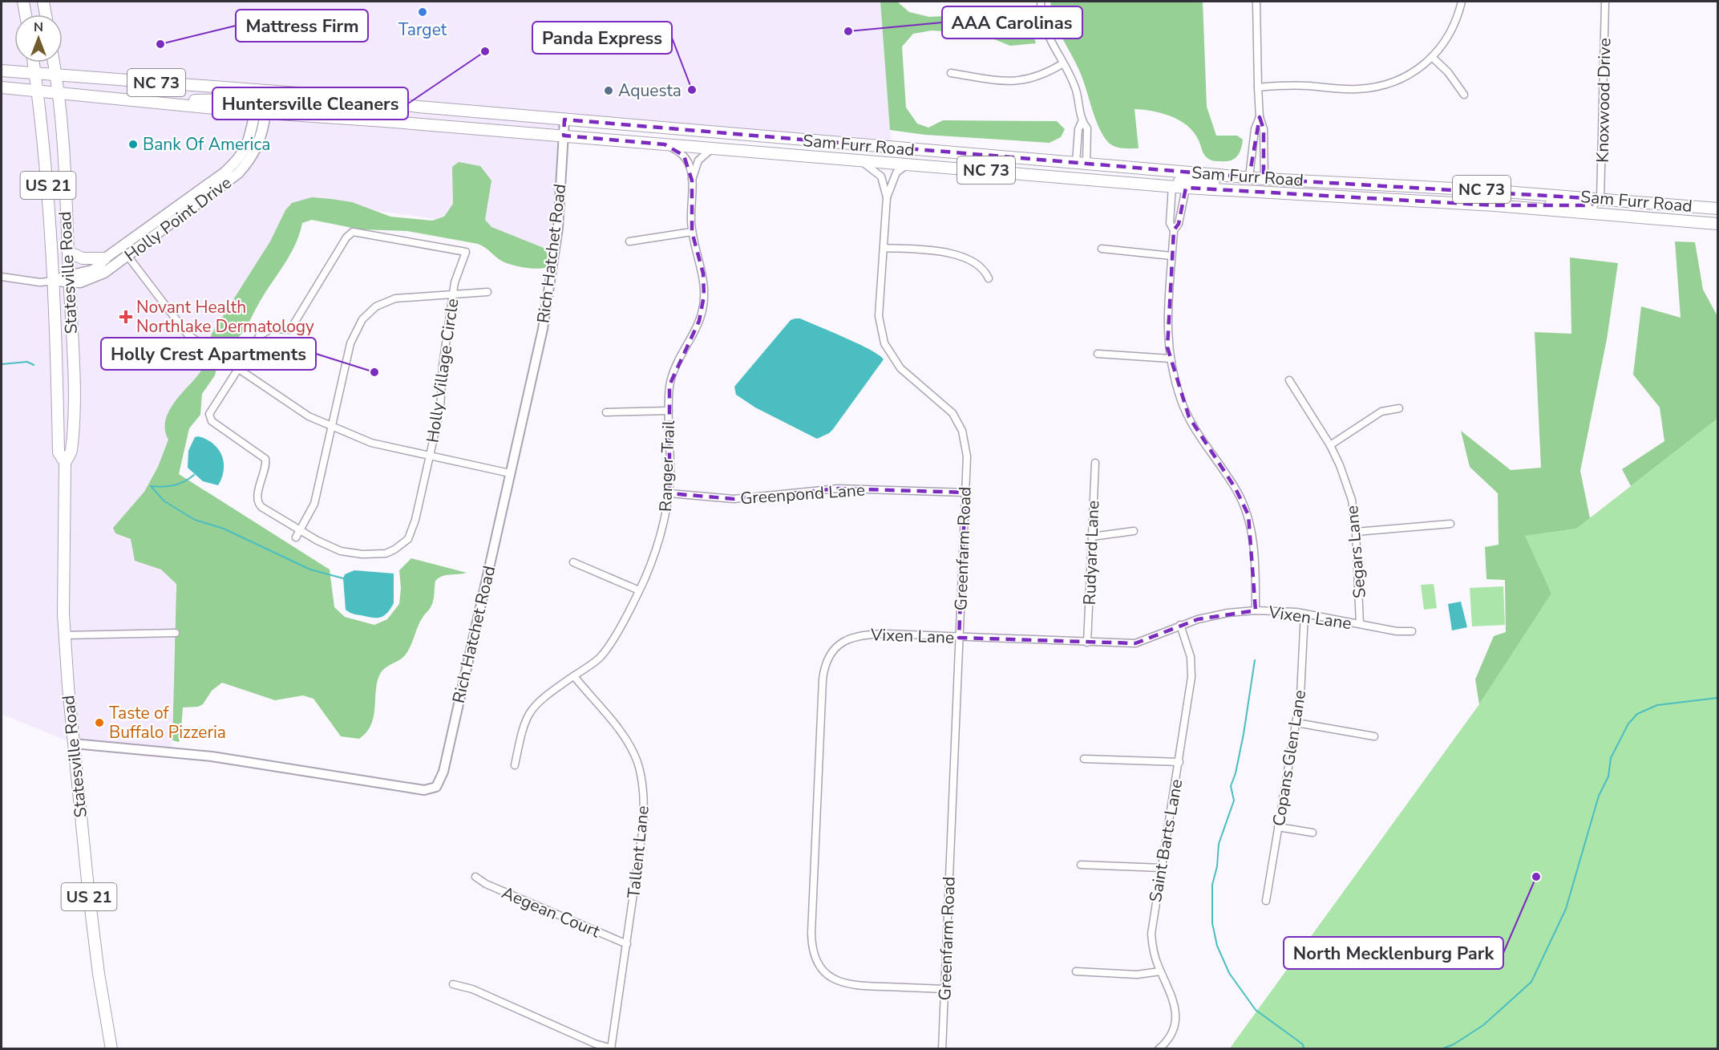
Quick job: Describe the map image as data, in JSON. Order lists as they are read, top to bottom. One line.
{"streets":{"main road":["NC 73","Sam Furr Road","US 21","Holly Point Drive","Statesville Road"],"street":["Knoxwood Drive","Rich Hatchet Road","Holly Village Circle","Ranger Trail","Greenpond Lane","Greenfarm Road","Segars Lane","Rudyard Lane","Vixen Lane","Copans Glen Lane","Saint Barts Lane","Tallent Lane","Aegean Court"]},"crossings":[["Knoxwood Drive","Sam Furr Road"],["Sam Furr Road","Holly Point Drive"],["Sam Furr Road","Rich Hatchet Road"],["Sam Furr Road","Statesville Road"],["Sam Furr Road","Ranger Trail"],["Sam Furr Road","Greenfarm Road"],["Holly Point Drive","Statesville Road"],["Rich Hatchet Road","Statesville Road"],["Ranger Trail","Greenpond Lane"],["Ranger Trail","Tallent Lane"],["Greenpond Lane","Greenfarm Road"],["Greenfarm Road","Vixen Lane"],["Segars Lane","Vixen Lane"],["Rudyard Lane","Vixen Lane"],["Vixen Lane","Copans Glen Lane"],["Vixen Lane","Saint Barts Lane"],["Tallent Lane","Aegean Court"]],"places":{"other":["Target","AAA Carolinas","Mattress Firm","Huntersville Cleaners","Panda Express","Aquesta","Bank Of America","Holly Crest Apartments","Taste of Buffalo Pizzeria","North Mecklenburg Park"],"health":["Novant Health Northlake Dermatology"]},"north":"top"}
